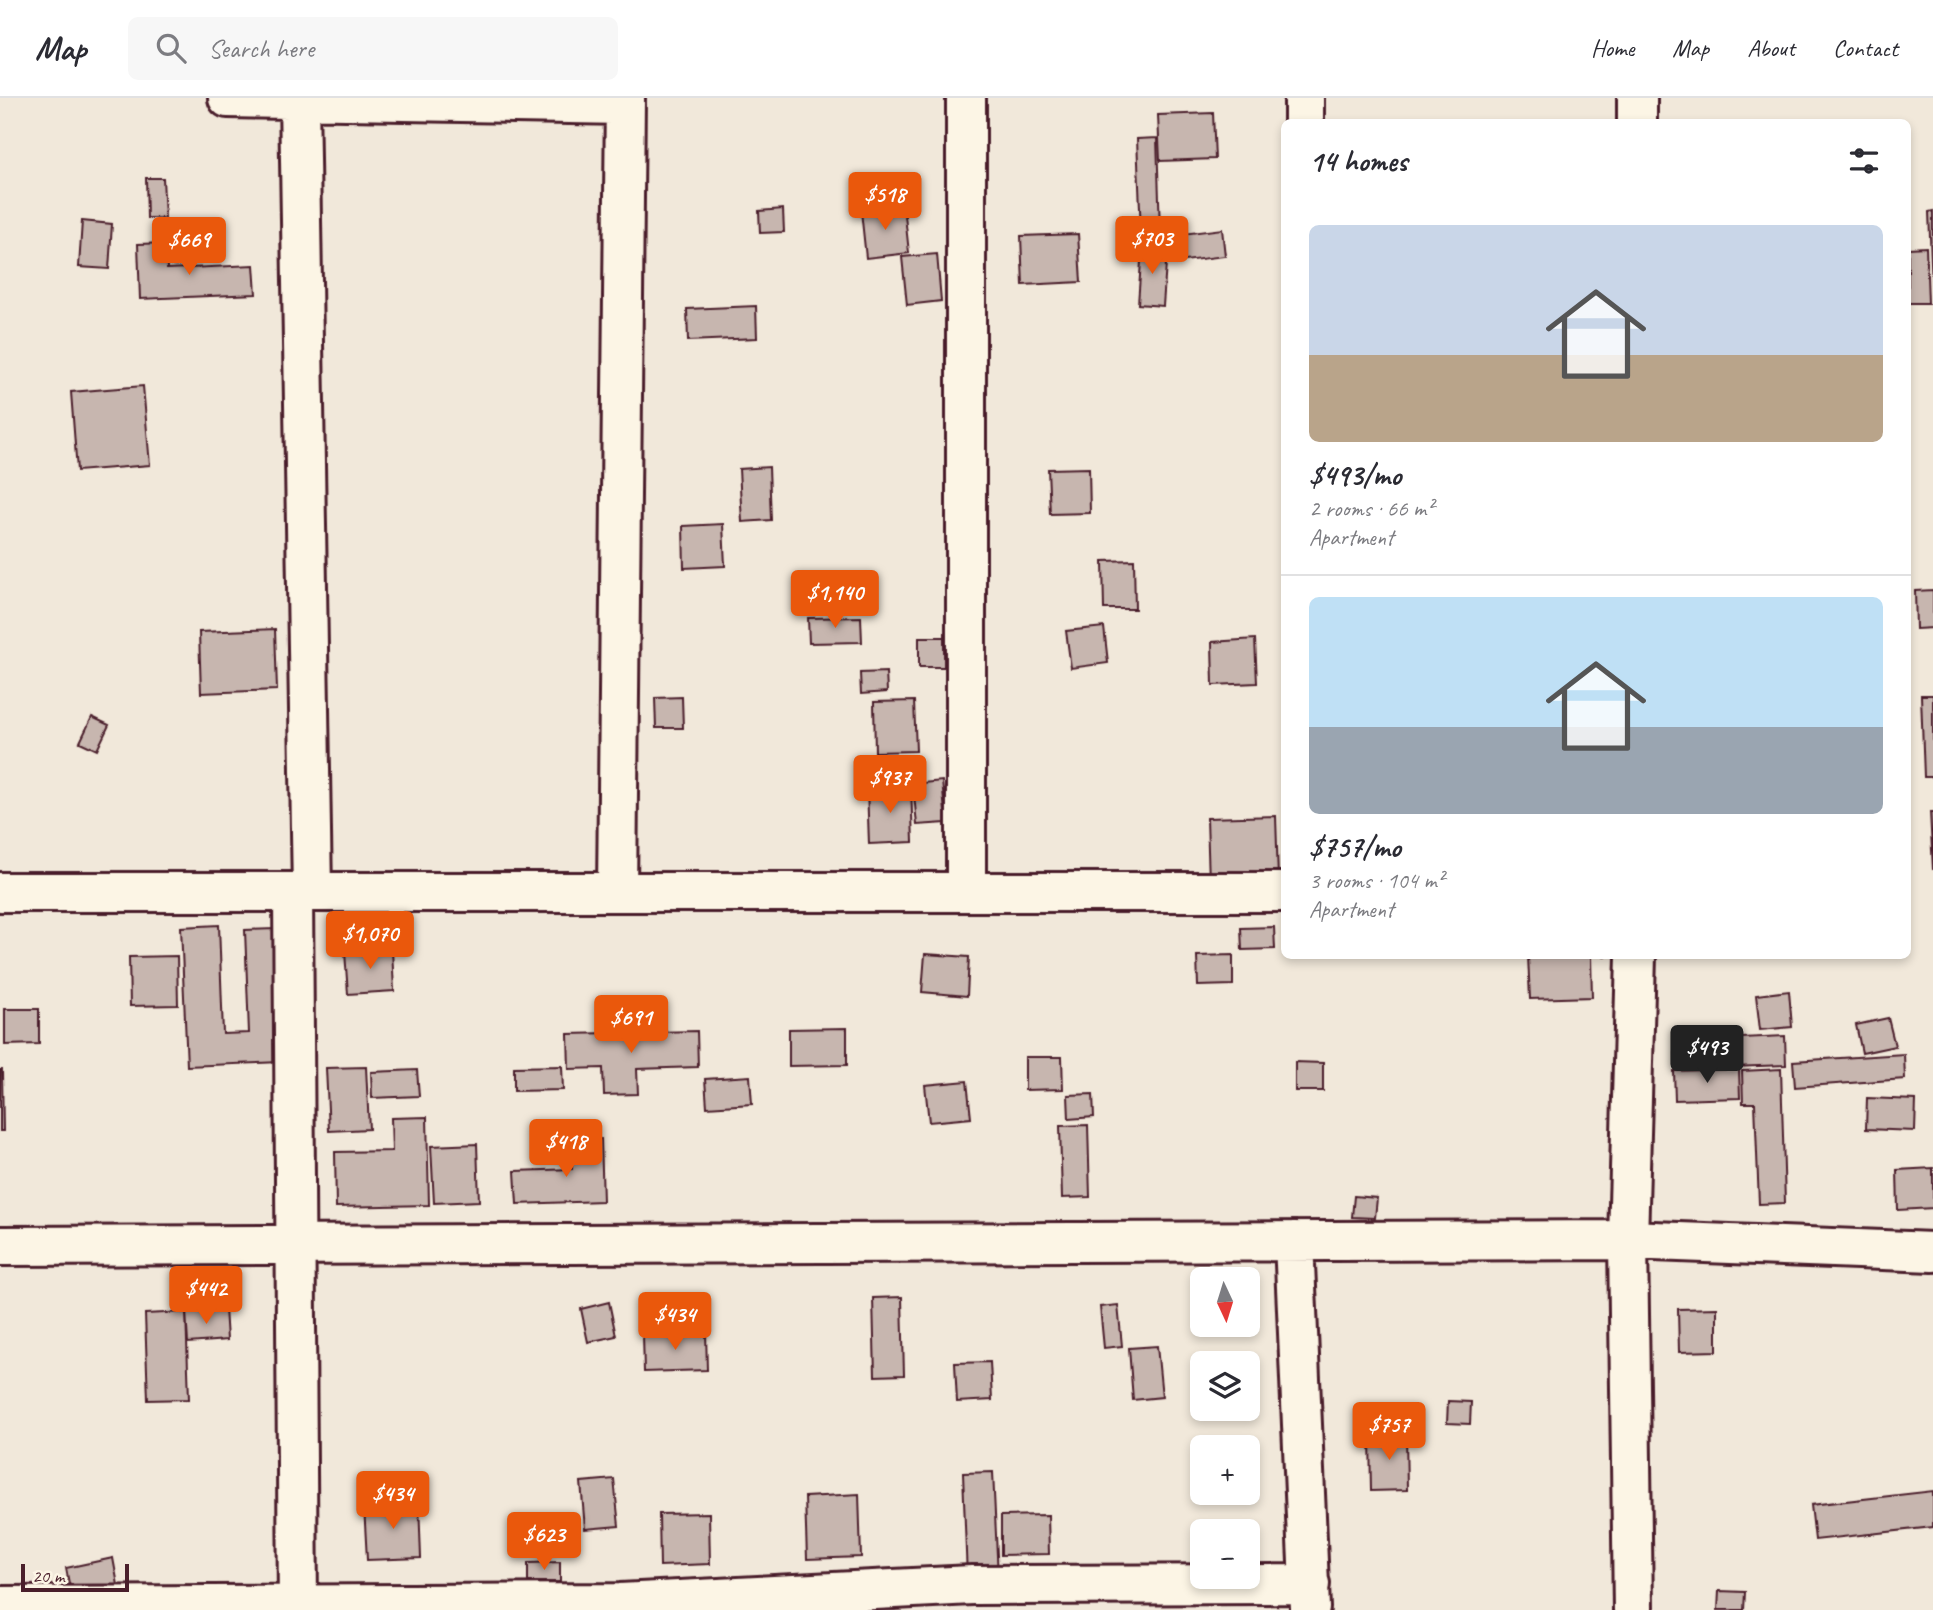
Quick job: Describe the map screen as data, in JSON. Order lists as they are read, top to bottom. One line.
{"scale_bar":"20 m","north":"bottom","page":{"header":"Map","search":"Search here","nav":["Home","Map","About","Contact"],"heading":"14 homes","price":["$518","$703","$669","$1,140","$937","$1,070","$691","$493","$418","$442","$434","$757","$434","$623"],"list":[{"name":"$493/mo","note":"2 rooms · 66 m² · Apartment"},{"name":"$757/mo","note":"3 rooms · 104 m² · Apartment"}],"map_buttons":["+","−"],"scale":"20 m"}}
